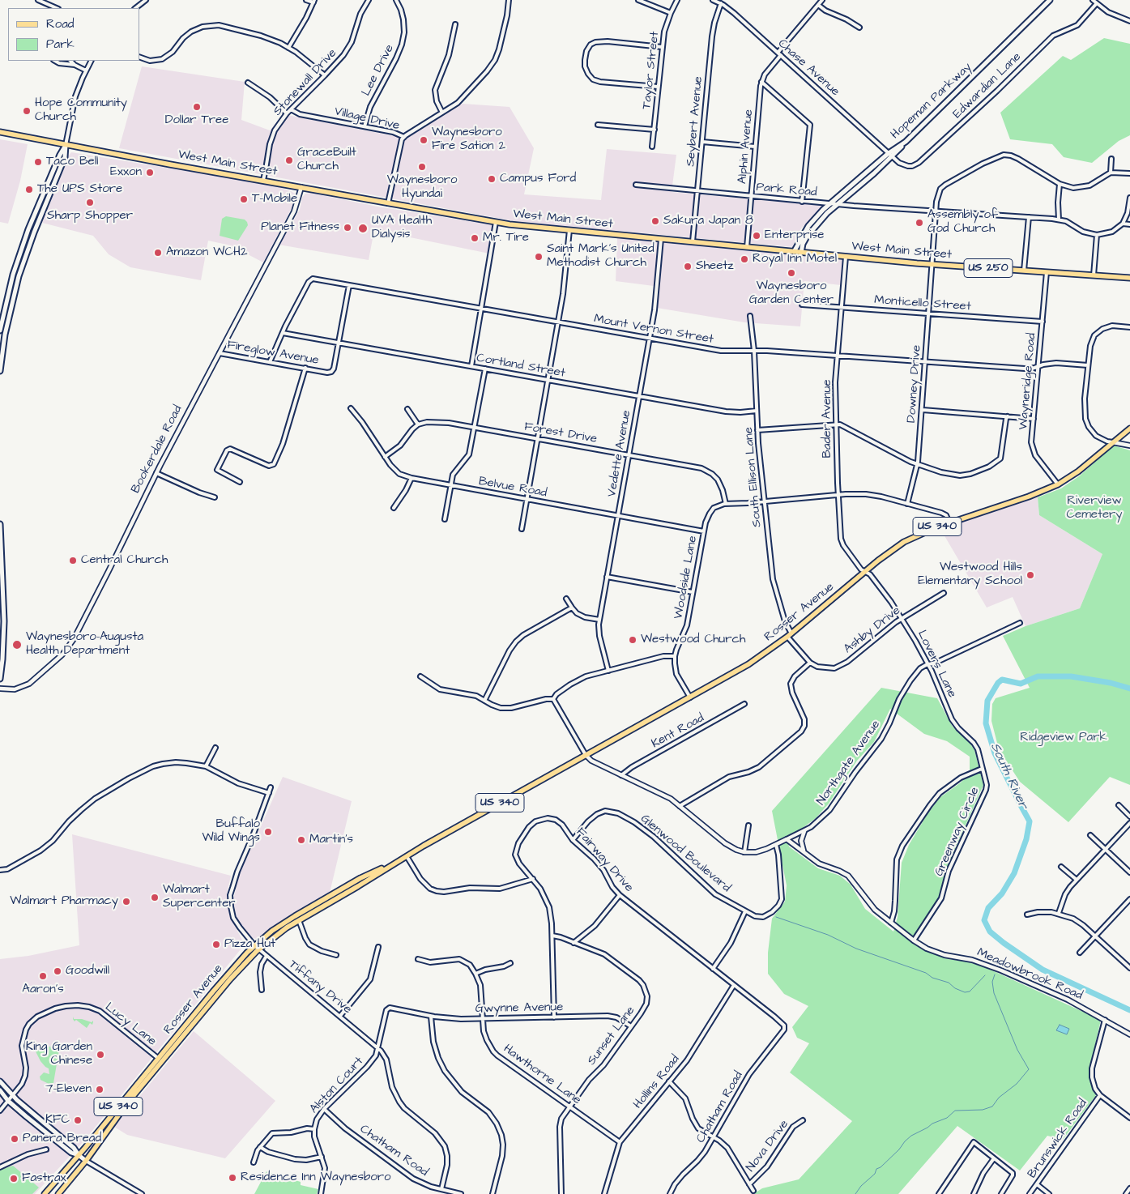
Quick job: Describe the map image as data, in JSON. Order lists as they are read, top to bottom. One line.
{"streets":{"main road":["Hopeman Parkway","West Main Street","US 250","US 340","Rosser Avenue"],"street":["Chase Avenue","Lee Drive","Taylor Street","Stonewall Drive","Edwardian Lane","Village Drive","Seybert Avenue","Alphin Avenue","Park Road","Monticello Street","Mount Vernon Street","Fireglow Avenue","Cortland Street","Wayneridge Road","Downey Drive","Bader Avenue","Forest Drive","Bookerdale Road","Vedette Avenue","South Ellison Lane","Belvue Road","Woodside Lane","Ashby Drive","Lovers Lane","Kent Road","Northgate Avenue","Greenway Circle","Glenwood Boulevard","Fairway Drive","Meadowbrook Road","Tiffany Drive","Gwynne Avenue","Lucy Lane","Sunset Lane","Hawthorne Lane","Hollins Road","Alston Court","Chatham Road","Brunswick Road","Nova Drive"]},"crossings":[["Chase Avenue","Edwardian Lane"],["Chase Avenue","Hopeman Parkway"],["Chase Avenue","Seybert Avenue"],["Chase Avenue","Alphin Avenue"],["Lee Drive","Village Drive"],["Stonewall Drive","Village Drive"],["Stonewall Drive","West Main Street"],["Edwardian Lane","Hopeman Parkway"],["Hopeman Parkway","West Main Street"],["Hopeman Parkway","Park Road"],["Seybert Avenue","West Main Street"],["Seybert Avenue","Park Road"],["Alphin Avenue","West Main Street"],["Alphin Avenue","Park Road"],["West Main Street","Wayneridge Road"],["West Main Street","Downey Drive"],["West Main Street","Bader Avenue"],["West Main Street","Bookerdale Road"],["West Main Street","Vedette Avenue"],["Park Road","Downey Drive"],["Monticello Street","Wayneridge Road"],["Monticello Street","Downey Drive"],["Monticello Street","Bader Avenue"],["Mount Vernon Street","Fireglow Avenue"],["Mount Vernon Street","Cortland Street"],["Mount Vernon Street","Wayneridge Road"],["Mount Vernon Street","Downey Drive"],["Mount Vernon Street","Bader Avenue"],["Mount Vernon Street","Vedette Avenue"],["Mount Vernon Street","South Ellison Lane"],["Fireglow Avenue","Cortland Street"],["Fireglow Avenue","Bookerdale Road"],["Cortland Street","Vedette Avenue"],["Cortland Street","South Ellison Lane"],["Wayneridge Road","Rosser Avenue"],["Bader Avenue","Rosser Avenue"],["Bader Avenue","Lovers Lane"],["Forest Drive","Vedette Avenue"],["Forest Drive","Woodside Lane"],["Vedette Avenue","Belvue Road"],["South Ellison Lane","Woodside Lane"],["South Ellison Lane","Rosser Avenue"],["South Ellison Lane","Ashby Drive"],["Belvue Road","Woodside Lane"],["Woodside Lane","Rosser Avenue"],["Rosser Avenue","Lovers Lane"],["Rosser Avenue","Tiffany Drive"],["Rosser Avenue","Lucy Lane"],["Ashby Drive","Lovers Lane"],["Lovers Lane","Northgate Avenue"],["Lovers Lane","Greenway Circle"],["Northgate Avenue","Glenwood Boulevard"],["Northgate Avenue","Meadowbrook Road"],["Greenway Circle","Meadowbrook Road"],["Glenwood Boulevard","Fairway Drive"],["Fairway Drive","Gwynne Avenue"],["Fairway Drive","Sunset Lane"],["Fairway Drive","Hollins Road"],["Fairway Drive","Chatham Road"],["Tiffany Drive","Alston Court"],["Tiffany Drive","Chatham Road"],["Gwynne Avenue","Sunset Lane"],["Gwynne Avenue","Hawthorne Lane"],["Gwynne Avenue","Alston Court"],["Sunset Lane","Hawthorne Lane"],["Hawthorne Lane","Hollins Road"],["Alston Court","Chatham Road"]],"water":["South River"],"parks":["Riverview Cemetery","Ridgeview Park"],"places":["Dollar Tree","Hope Community Church","Waynesboro Fire Sation 2","GraceBuilt Church","Taco Bell","Waynesboro Hyundai","Exxon","Campus Ford","The UPS Store","T-Mobile","Sharp Shopper","Sakura Japan 8","Assembly of God Church","Planet Fitness","UVA Health Dialysis","Enterprise","Mr. Tire","Amazon WCH2","Saint Mark's United Methodist Church","Royal Inn Motel","Sheetz","Waynesboro Garden Center","Central Church","Westwood Hills Elementary School","Westwood Church","Waynesboro-Augusta Health Department","Buffalo Wild Wings","Martin's","Walmart Supercenter","Walmart Pharmacy","Pizza Hut","Goodwill","Aaron's","King Garden Chinese","7-Eleven","KFC","Panera Bread","Residence Inn Waynesboro","Fastrax"],"legend":["Road","Park"]}
